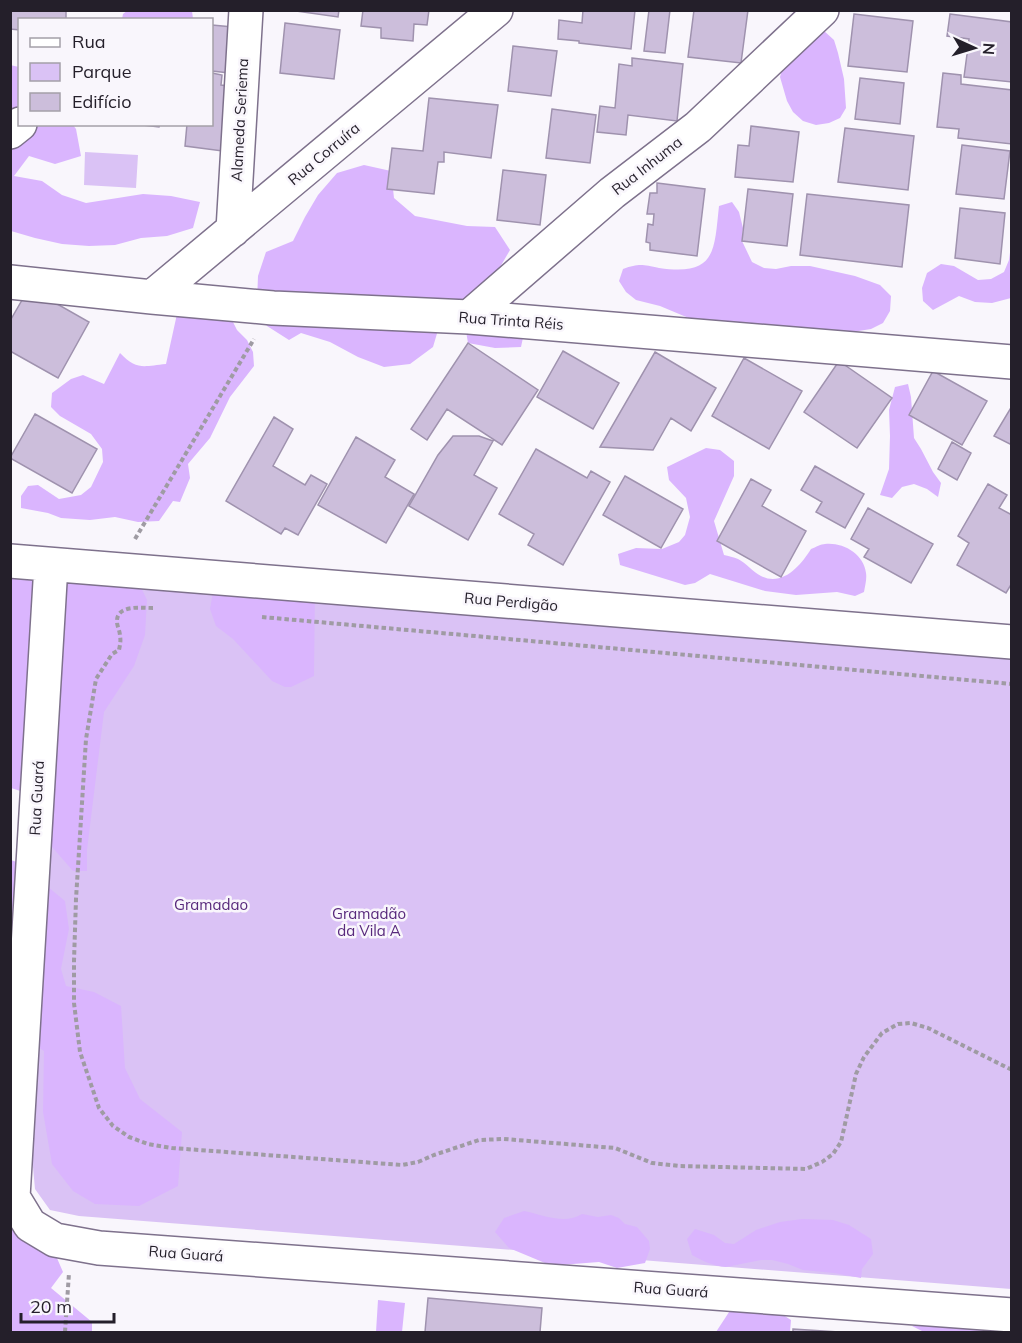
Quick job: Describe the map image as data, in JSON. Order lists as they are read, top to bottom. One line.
{"streets":{"street":["Alameda Seriema","Rua Corruíra","Rua Inhuma","Rua Trinta Réis","Rua Perdigão","Rua Guará"]},"crossings":[["Alameda Seriema","Rua Corruíra"],["Rua Corruíra","Rua Trinta Réis"],["Rua Inhuma","Rua Trinta Réis"],["Rua Perdigão","Rua Guará"]],"parks":["Gramadao","Gramadão da Vila A"],"legend":["Rua","Parque","Edifício"],"scale_bar":"20 m","north":"right"}
